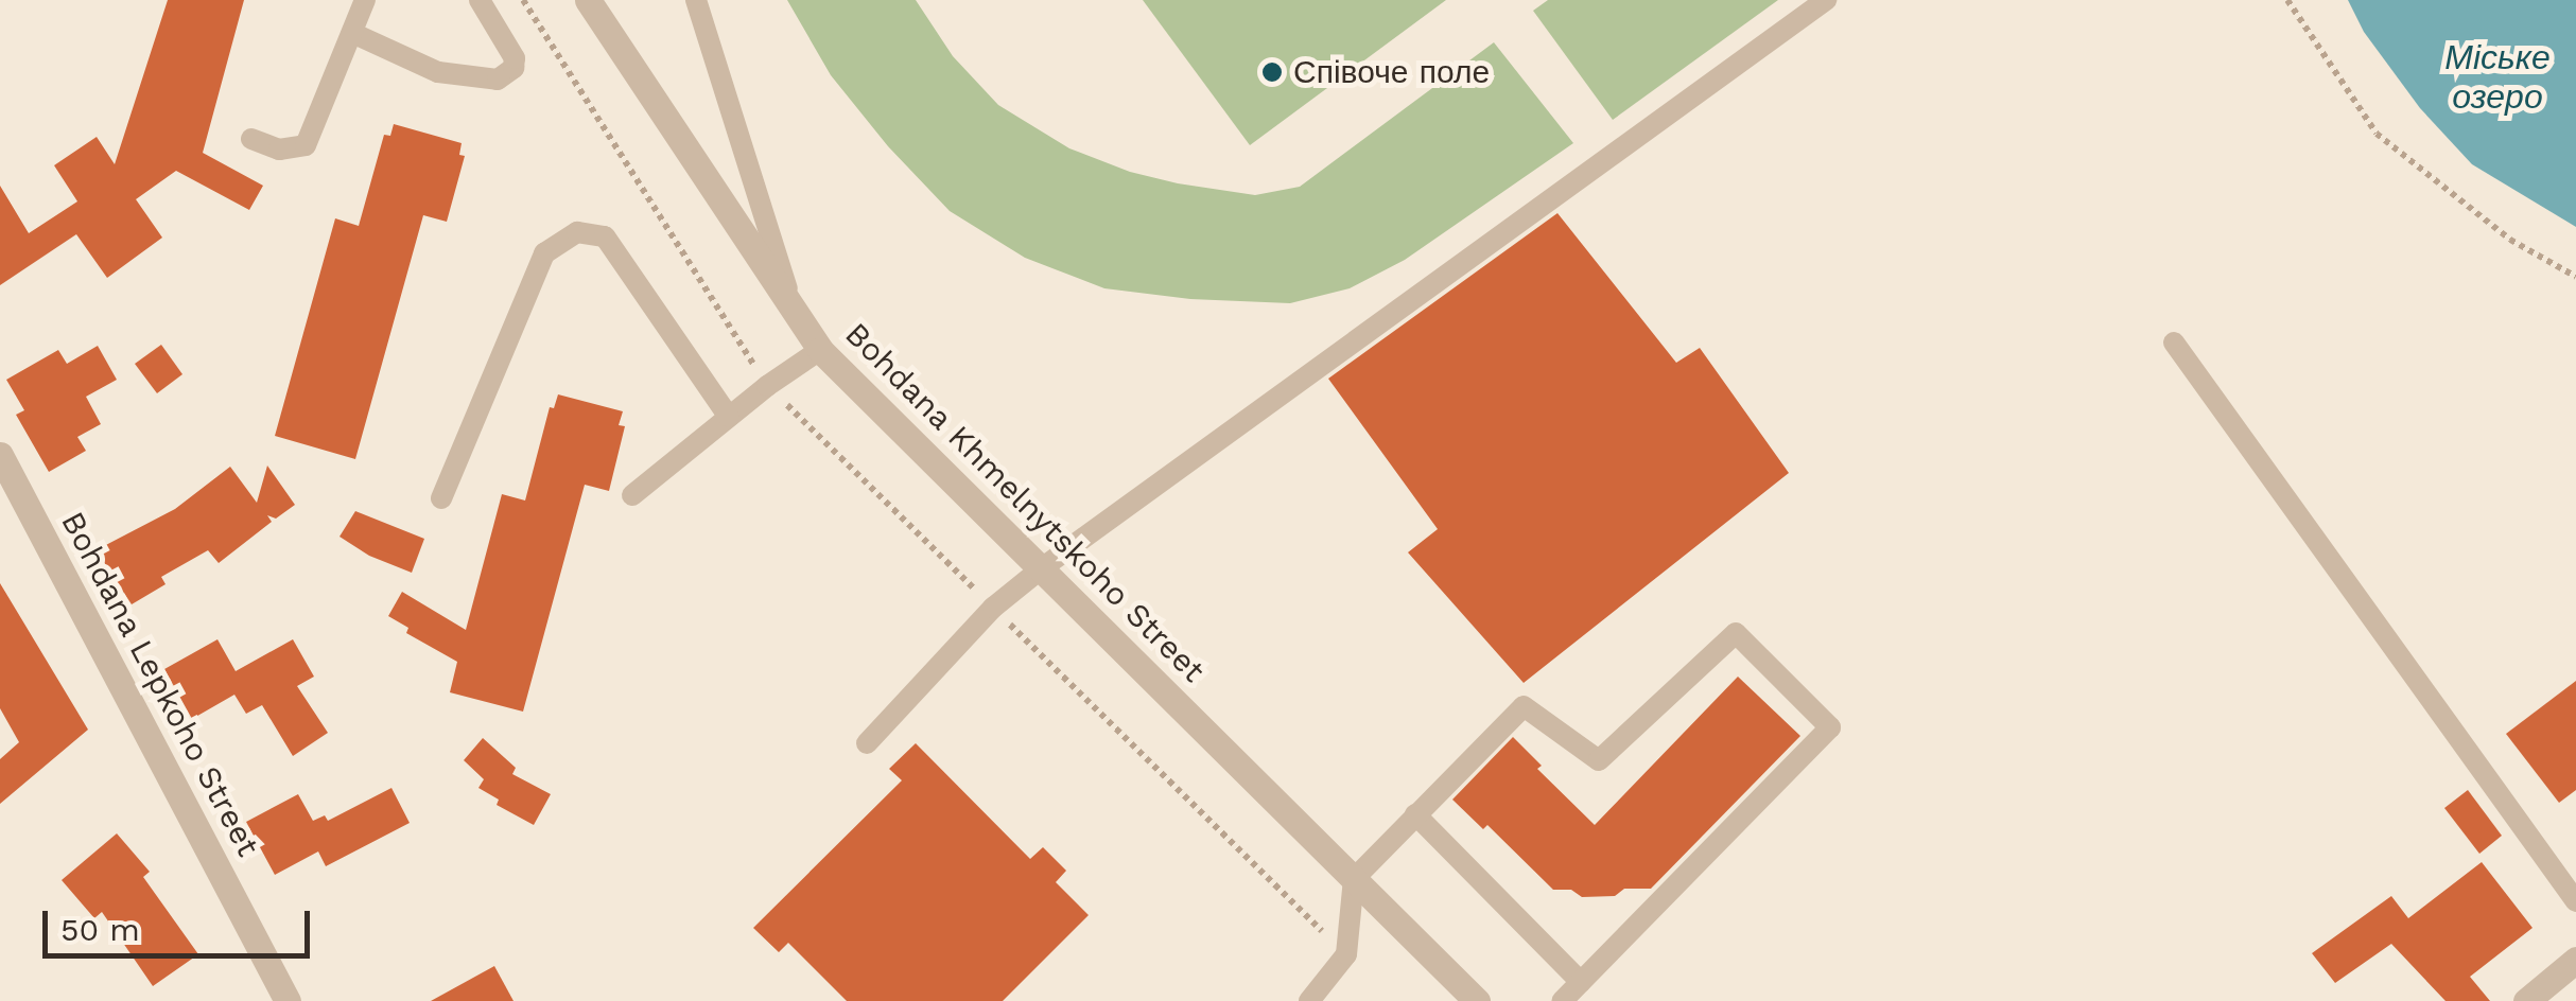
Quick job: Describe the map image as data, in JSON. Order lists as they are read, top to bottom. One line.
{"streets":{"street":["Bohdana Khmelnytskoho Street","Bohdana Lepkoho Street"]},"water":["Міське озеро"],"places":["Співоче поле"],"scale_bar":"50 m"}
